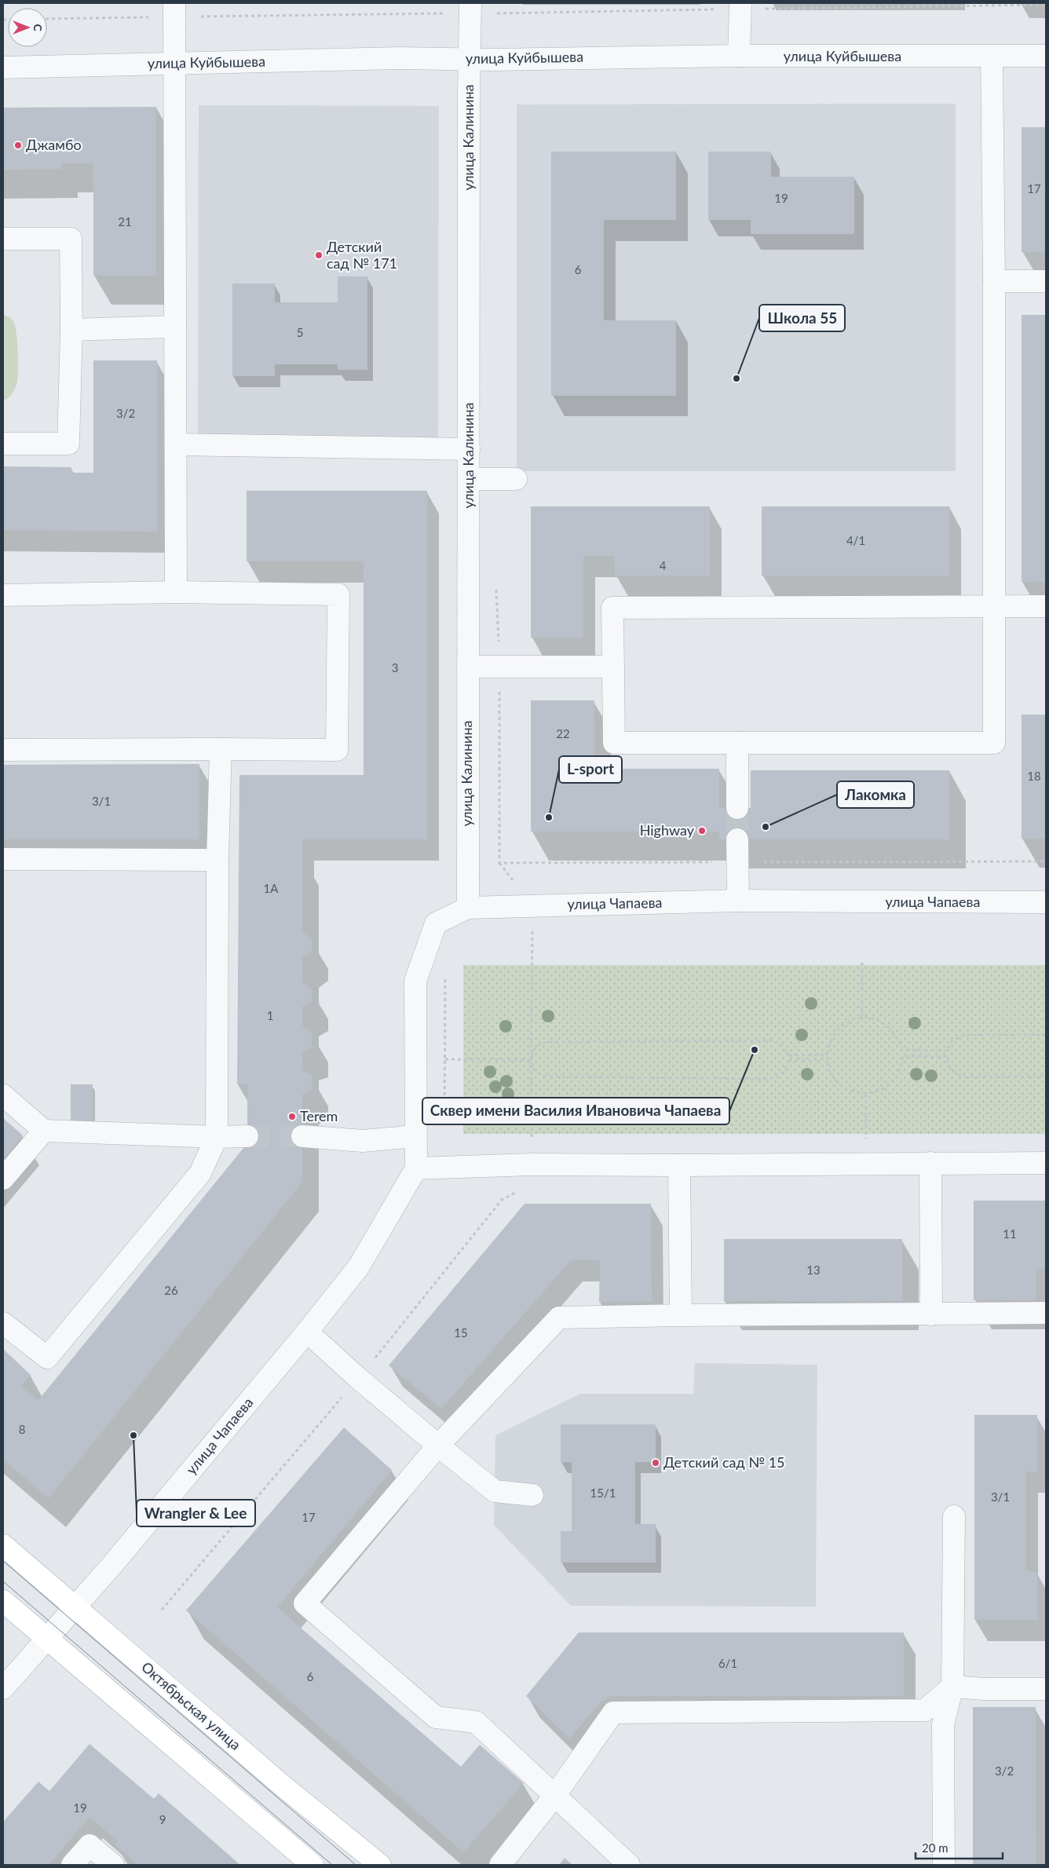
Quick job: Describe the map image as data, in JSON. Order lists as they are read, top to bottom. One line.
{"streets":{"main road":["Октябрьская улица"],"street":["улица Куйбышева","улица Калинина","улица Чапаева"]},"crossings":[["улица Куйбышева","улица Калинина"],["улица Калинина","улица Чапаева"],["улица Чапаева","Октябрьская улица"]],"places":["Джамбо","Детский сад № 171","Школа 55","L-sport","Лакомка","Highway","Сквер имени Василия Ивановича Чапаева","Terem","Wrangler & Lee","Детский сад № 15"],"house_numbers":["17","19","21","6","5","3/2","4/1","4","3","22","18","3/1","1А","1","11","13","26","15","8","15/1","3/1","17","6/1","6","3/2","19","9"],"scale_bar":"20 m","north":"right"}
